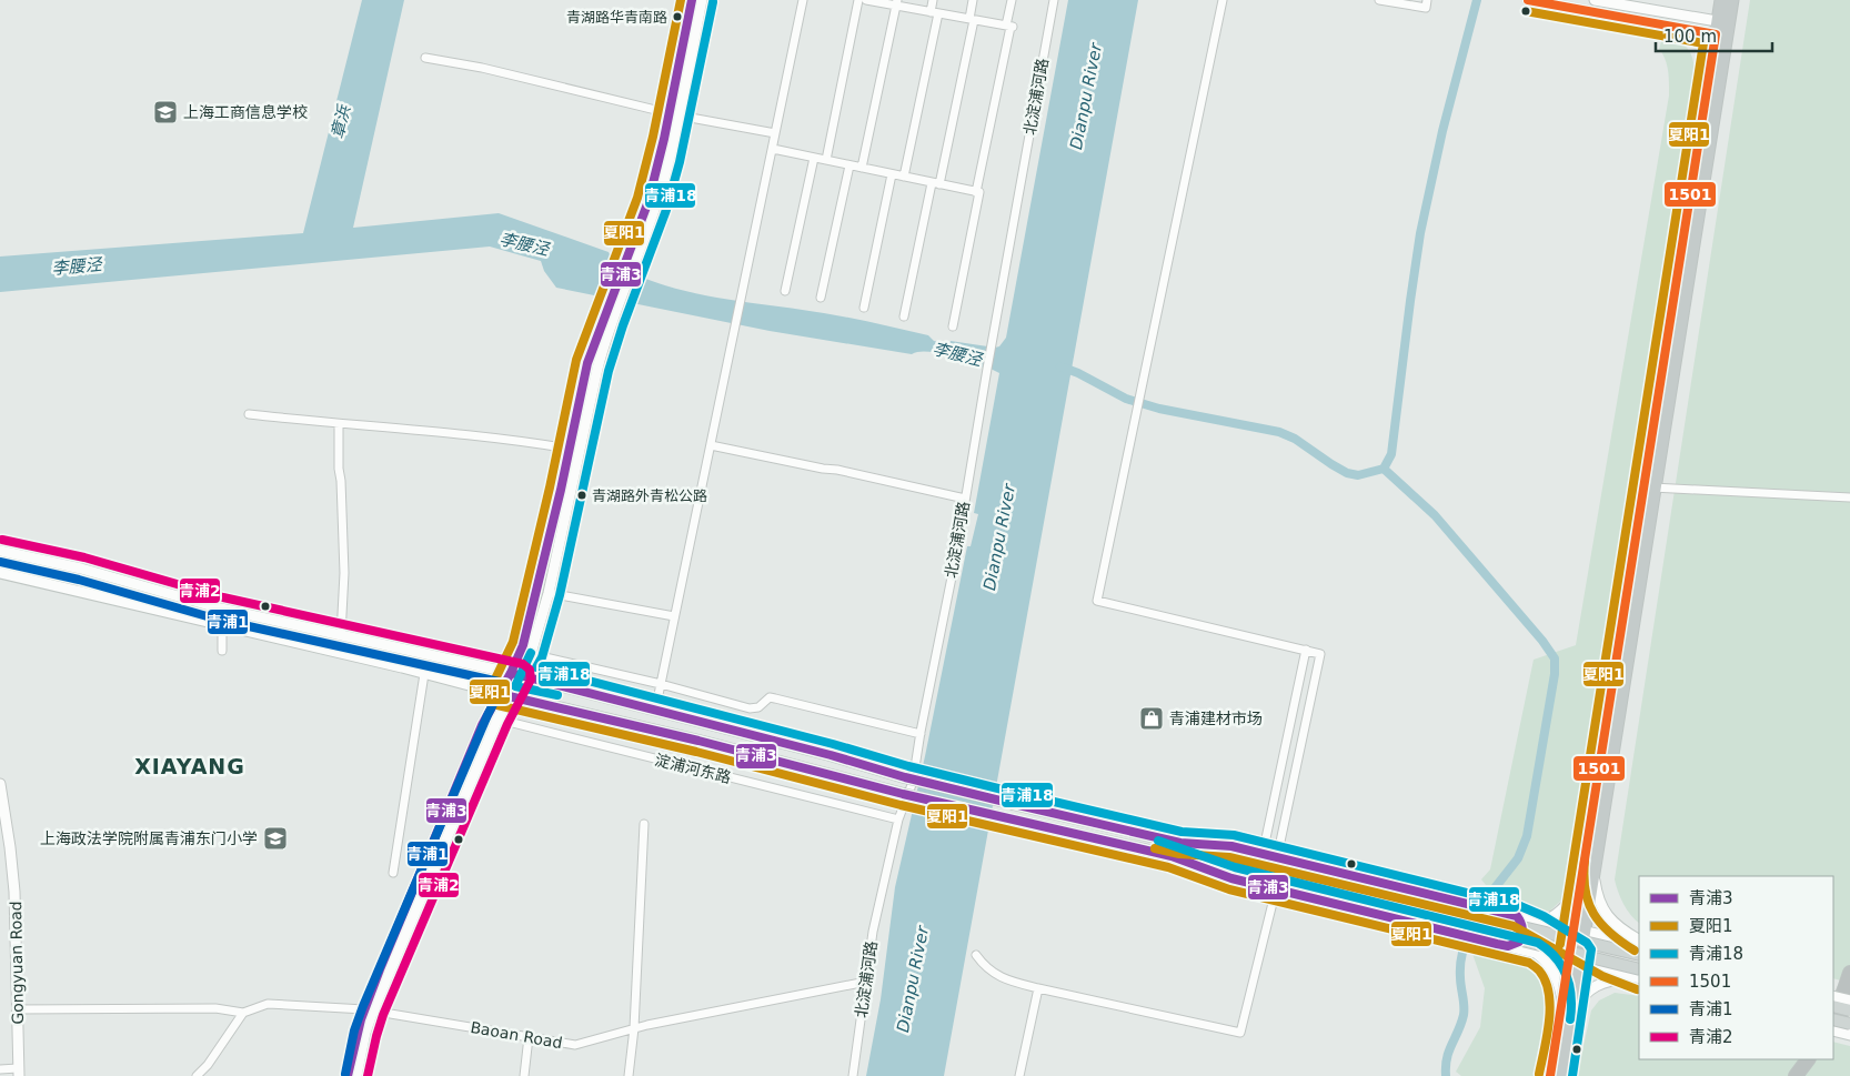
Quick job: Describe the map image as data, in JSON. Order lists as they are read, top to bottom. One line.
{"streets":{"main road":["Gongyuan Road"],"street":["北淀浦河路","淀浦河东路","Baoan Road"]},"crossings":[["北淀浦河路","淀浦河东路"],["北淀浦河路","Baoan Road"]],"districts":["XIAYANG"],"water":["Dianpu River","章浜","李腰泾"],"places":{"other":["青湖路华青南路","青湖路外青松公路"],"school or university":["上海工商信息学校","上海政法学院附属青浦东门小学"],"shop":["青浦建材市场"]},"lines":["transit line 青浦3","transit line 夏阳1","transit line 1501","transit line 青浦18","transit line 青浦2","transit line 青浦1"],"legend":["青浦3","夏阳1","青浦18","1501","青浦1","青浦2"],"scale_bar":"100 m"}
